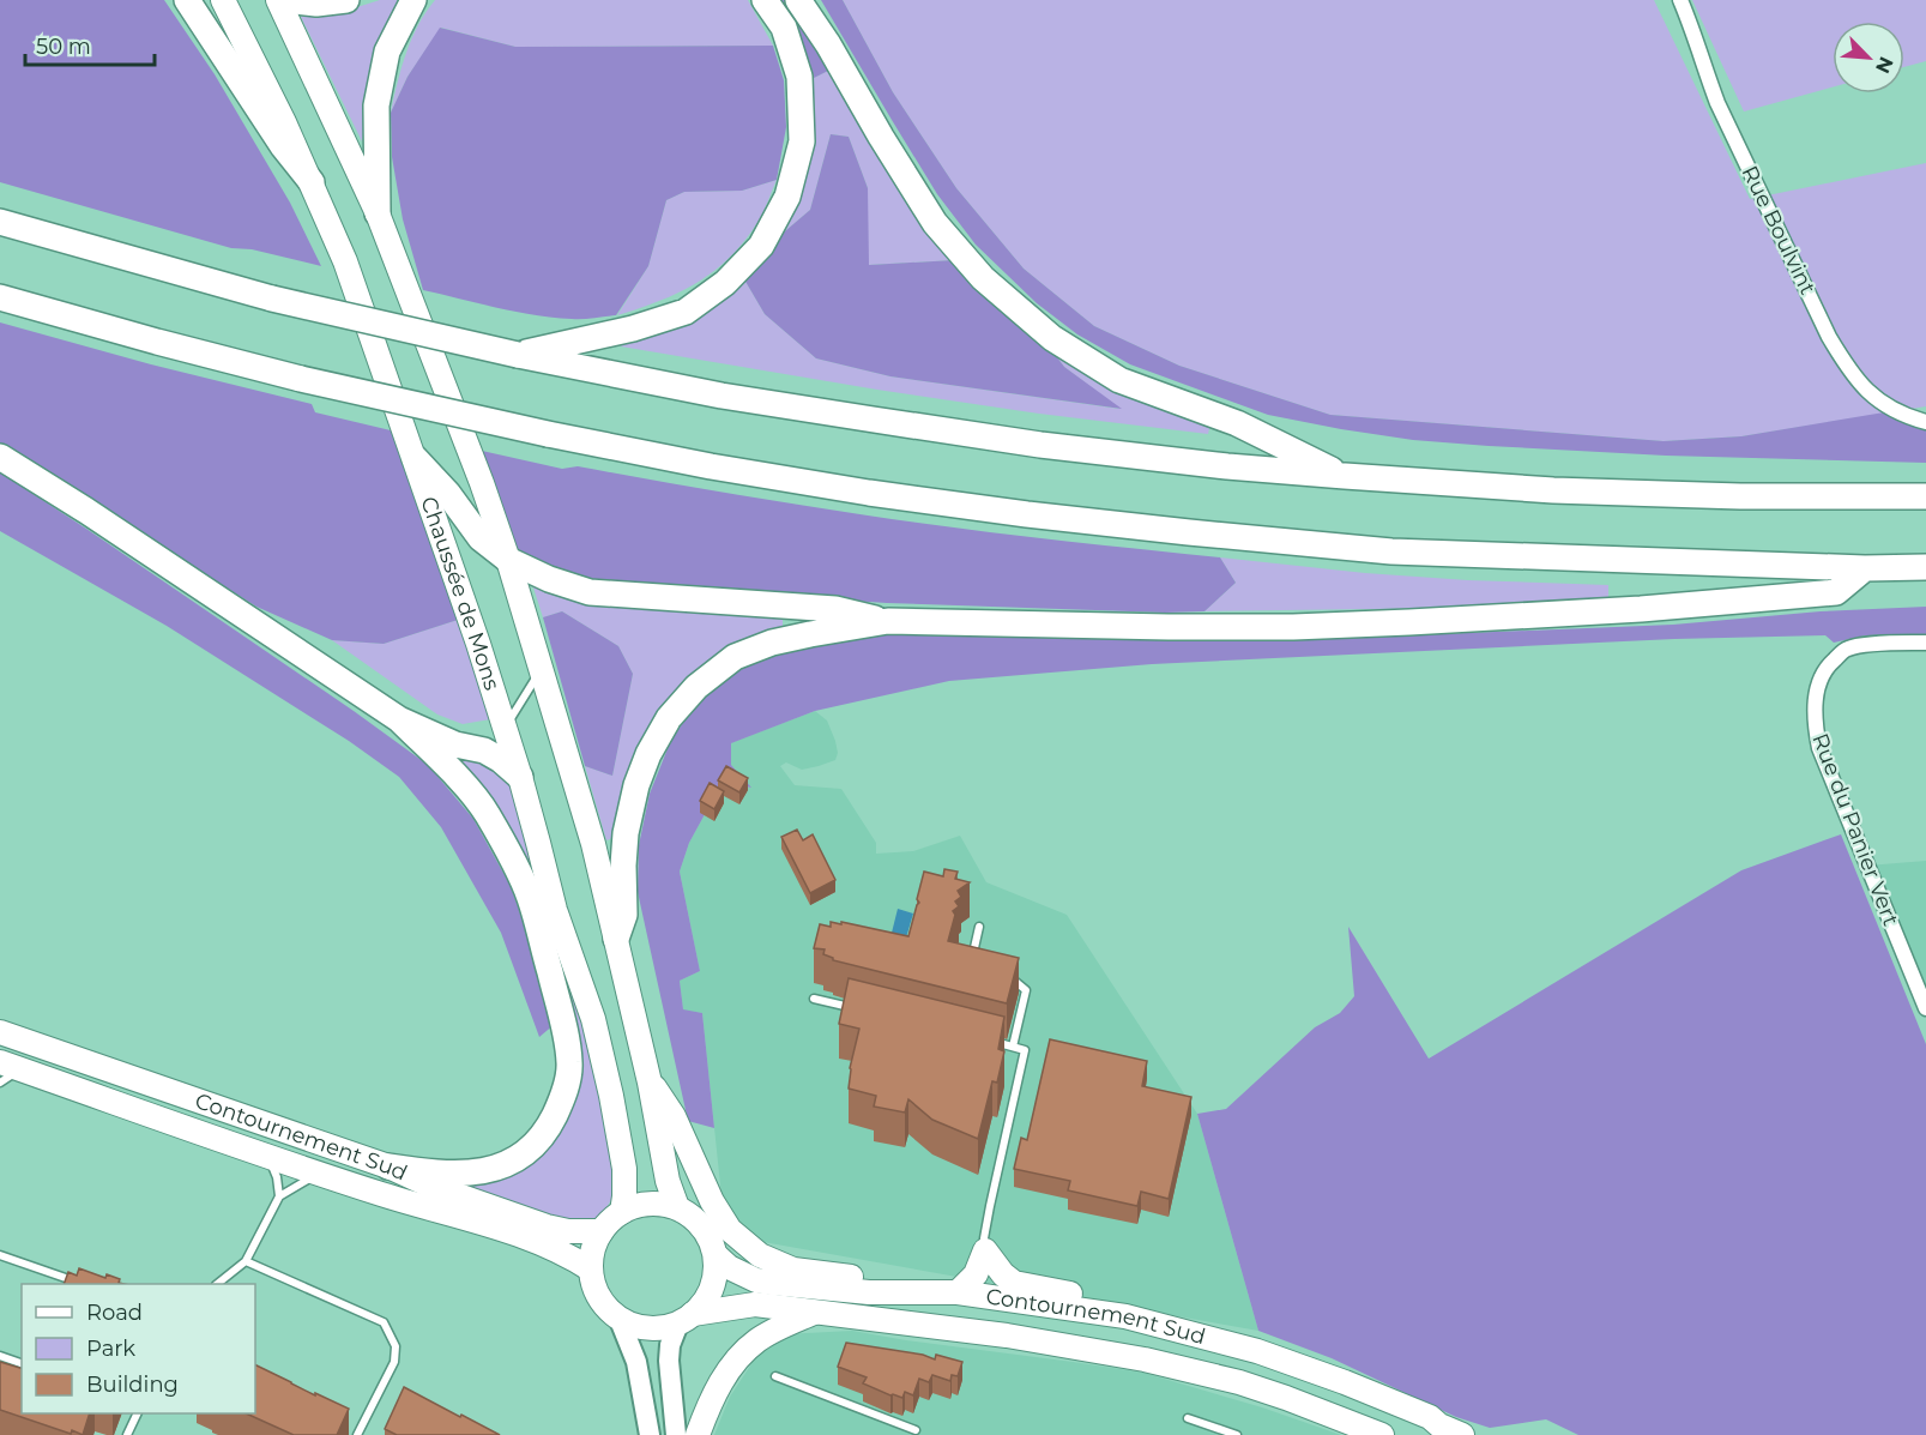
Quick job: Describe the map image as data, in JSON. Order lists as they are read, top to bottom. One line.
{"streets":{"highway":["Chaussée de Mons","Contournement Sud"],"street":["Rue Boulvint","Rue du Panier Vert"]},"crossings":[["Chaussée de Mons","Contournement Sud"]],"legend":["Road","Park","Building"],"scale_bar":"50 m","north":"bottom right"}
